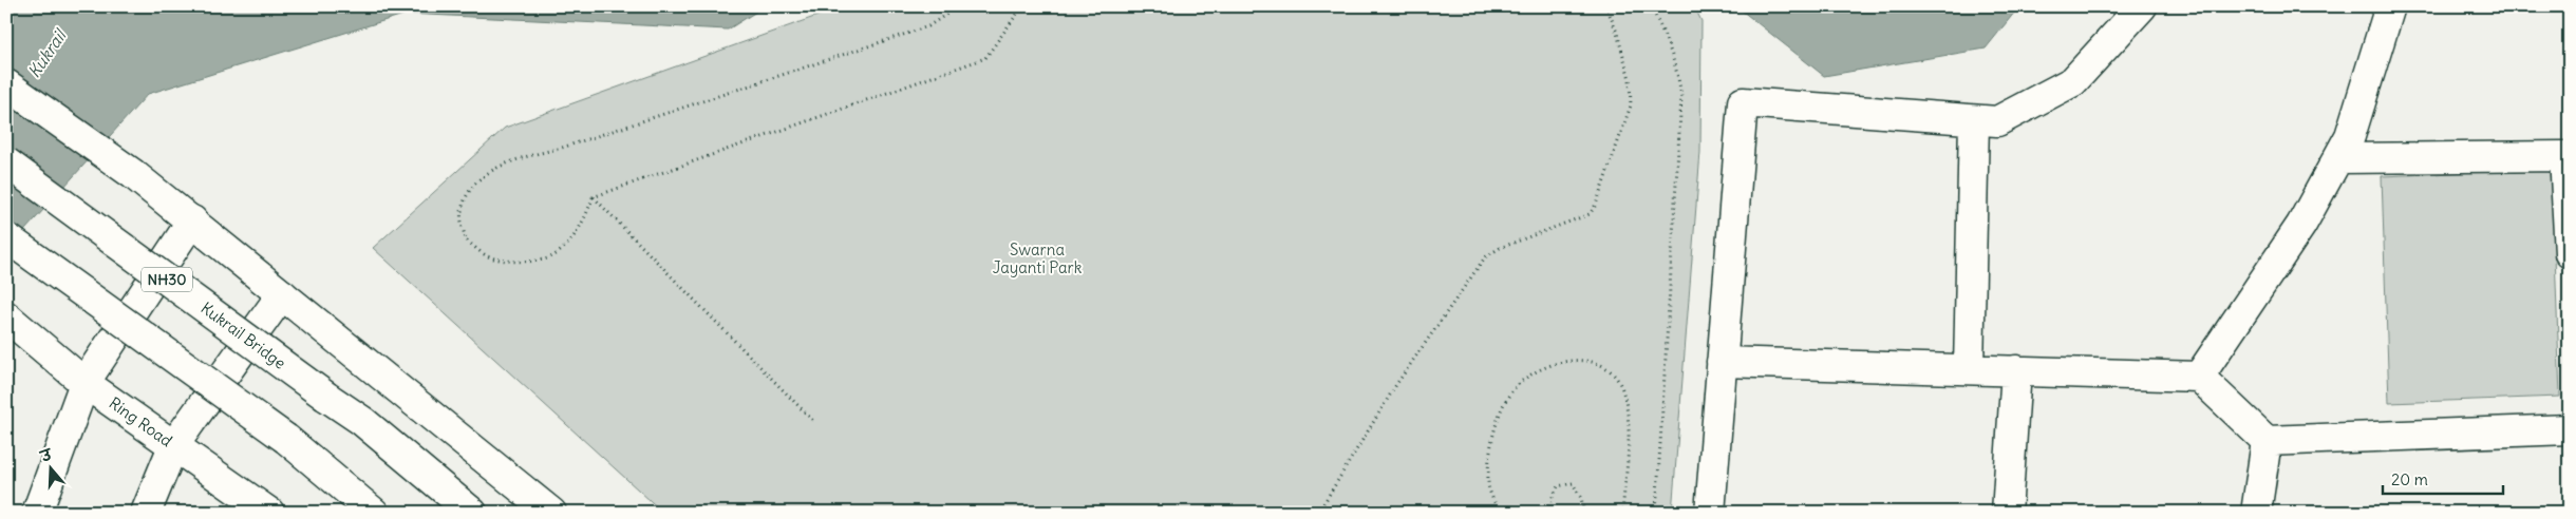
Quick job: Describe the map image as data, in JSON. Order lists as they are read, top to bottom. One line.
{"streets":{"main road":["NH30","Kukrail Bridge","Ring Road"]},"water":["Kukrail"],"parks":["Swarna Jayanti Park"],"scale_bar":"20 m","north":"top"}
